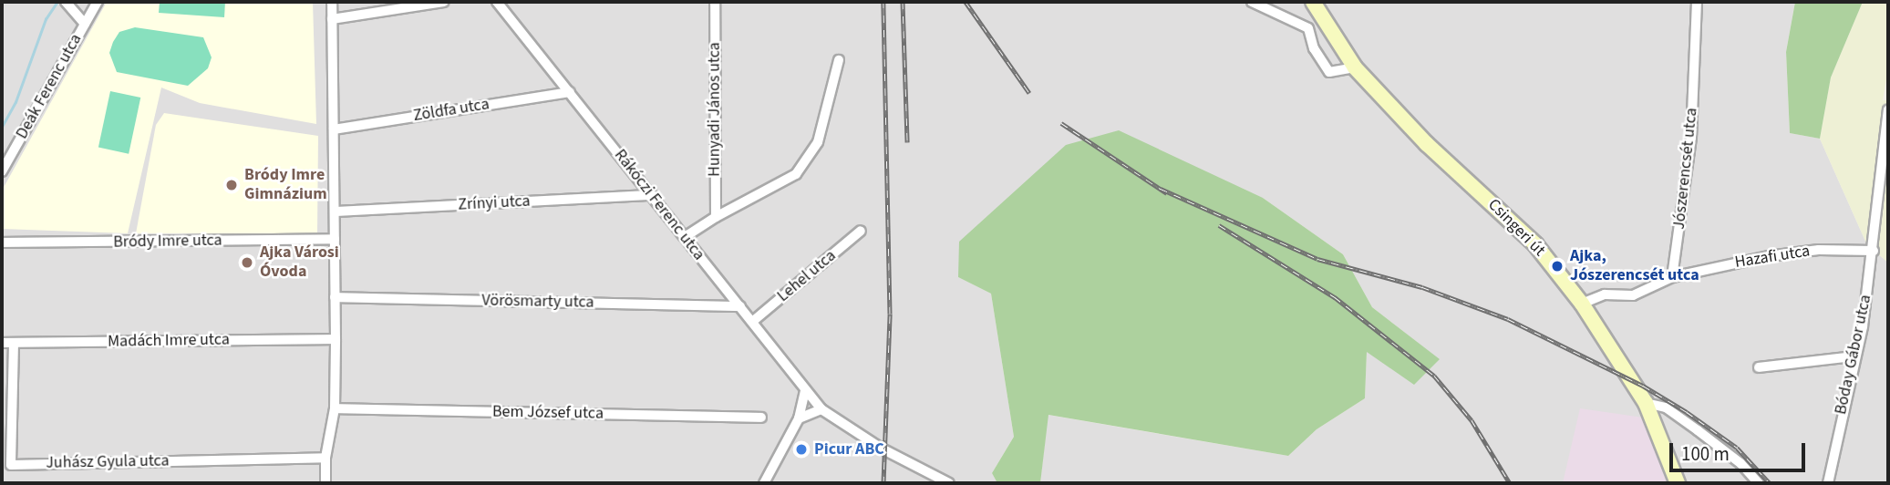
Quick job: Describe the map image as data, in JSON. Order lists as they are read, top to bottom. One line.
{"streets":{"main road":["Csingeri út"],"street":["Deák Ferenc utca","Hunyadi János utca","Zöldfa utca","Jószerencsét utca","Zrínyi utca","Rákóczi Ferenc utca","Bródy Imre utca","Hazafi utca","Lehel utca","Vörösmarty utca","Madách Imre utca","Bóday Gábor utca","Bem József utca","Juhász Gyula utca"]},"crossings":[["Zöldfa utca","Rákóczi Ferenc utca"],["Jószerencsét utca","Hazafi utca"],["Zrínyi utca","Rákóczi Ferenc utca"],["Rákóczi Ferenc utca","Lehel utca"],["Rákóczi Ferenc utca","Vörösmarty utca"],["Hazafi utca","Bóday Gábor utca"],["Madách Imre utca","Juhász Gyula utca"]],"places":["Bródy Imre Gimnázium","Ajka Városi Óvoda","Ajka, Jószerencsét utca","Picur ABC"],"scale_bar":"100 m"}
